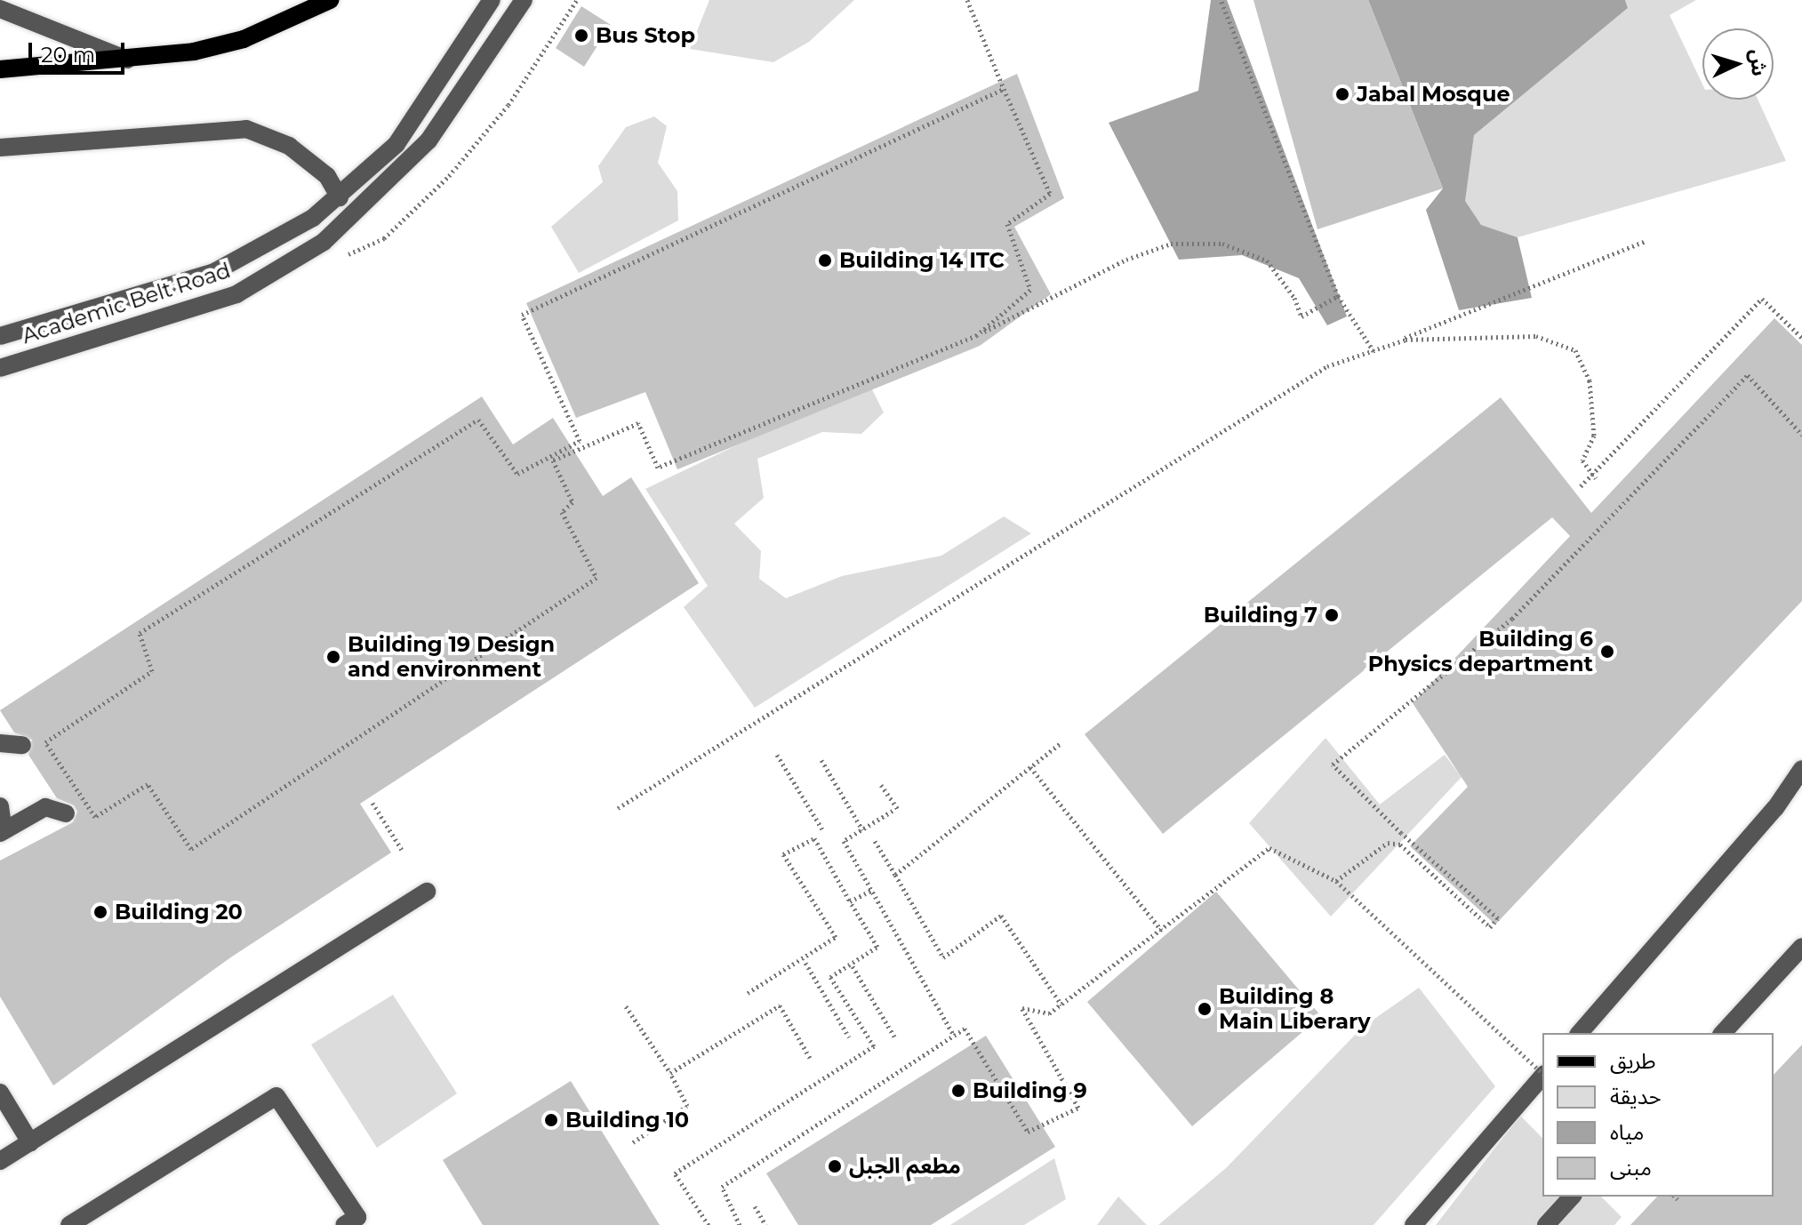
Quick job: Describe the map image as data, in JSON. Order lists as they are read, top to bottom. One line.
{"streets":{"street":["Academic Belt Road"]},"places":["Bus Stop","Jabal Mosque","Building 14 ITC","Building 7","Building 6 Physics department","Building 19 Design and environment","Building 20","Building 8 Main Liberary","Building 9","Building 10","مطعم الجبل"],"legend":["طريق","حديقة","مياه","مبنى"],"scale_bar":"20 m","north":"right"}
